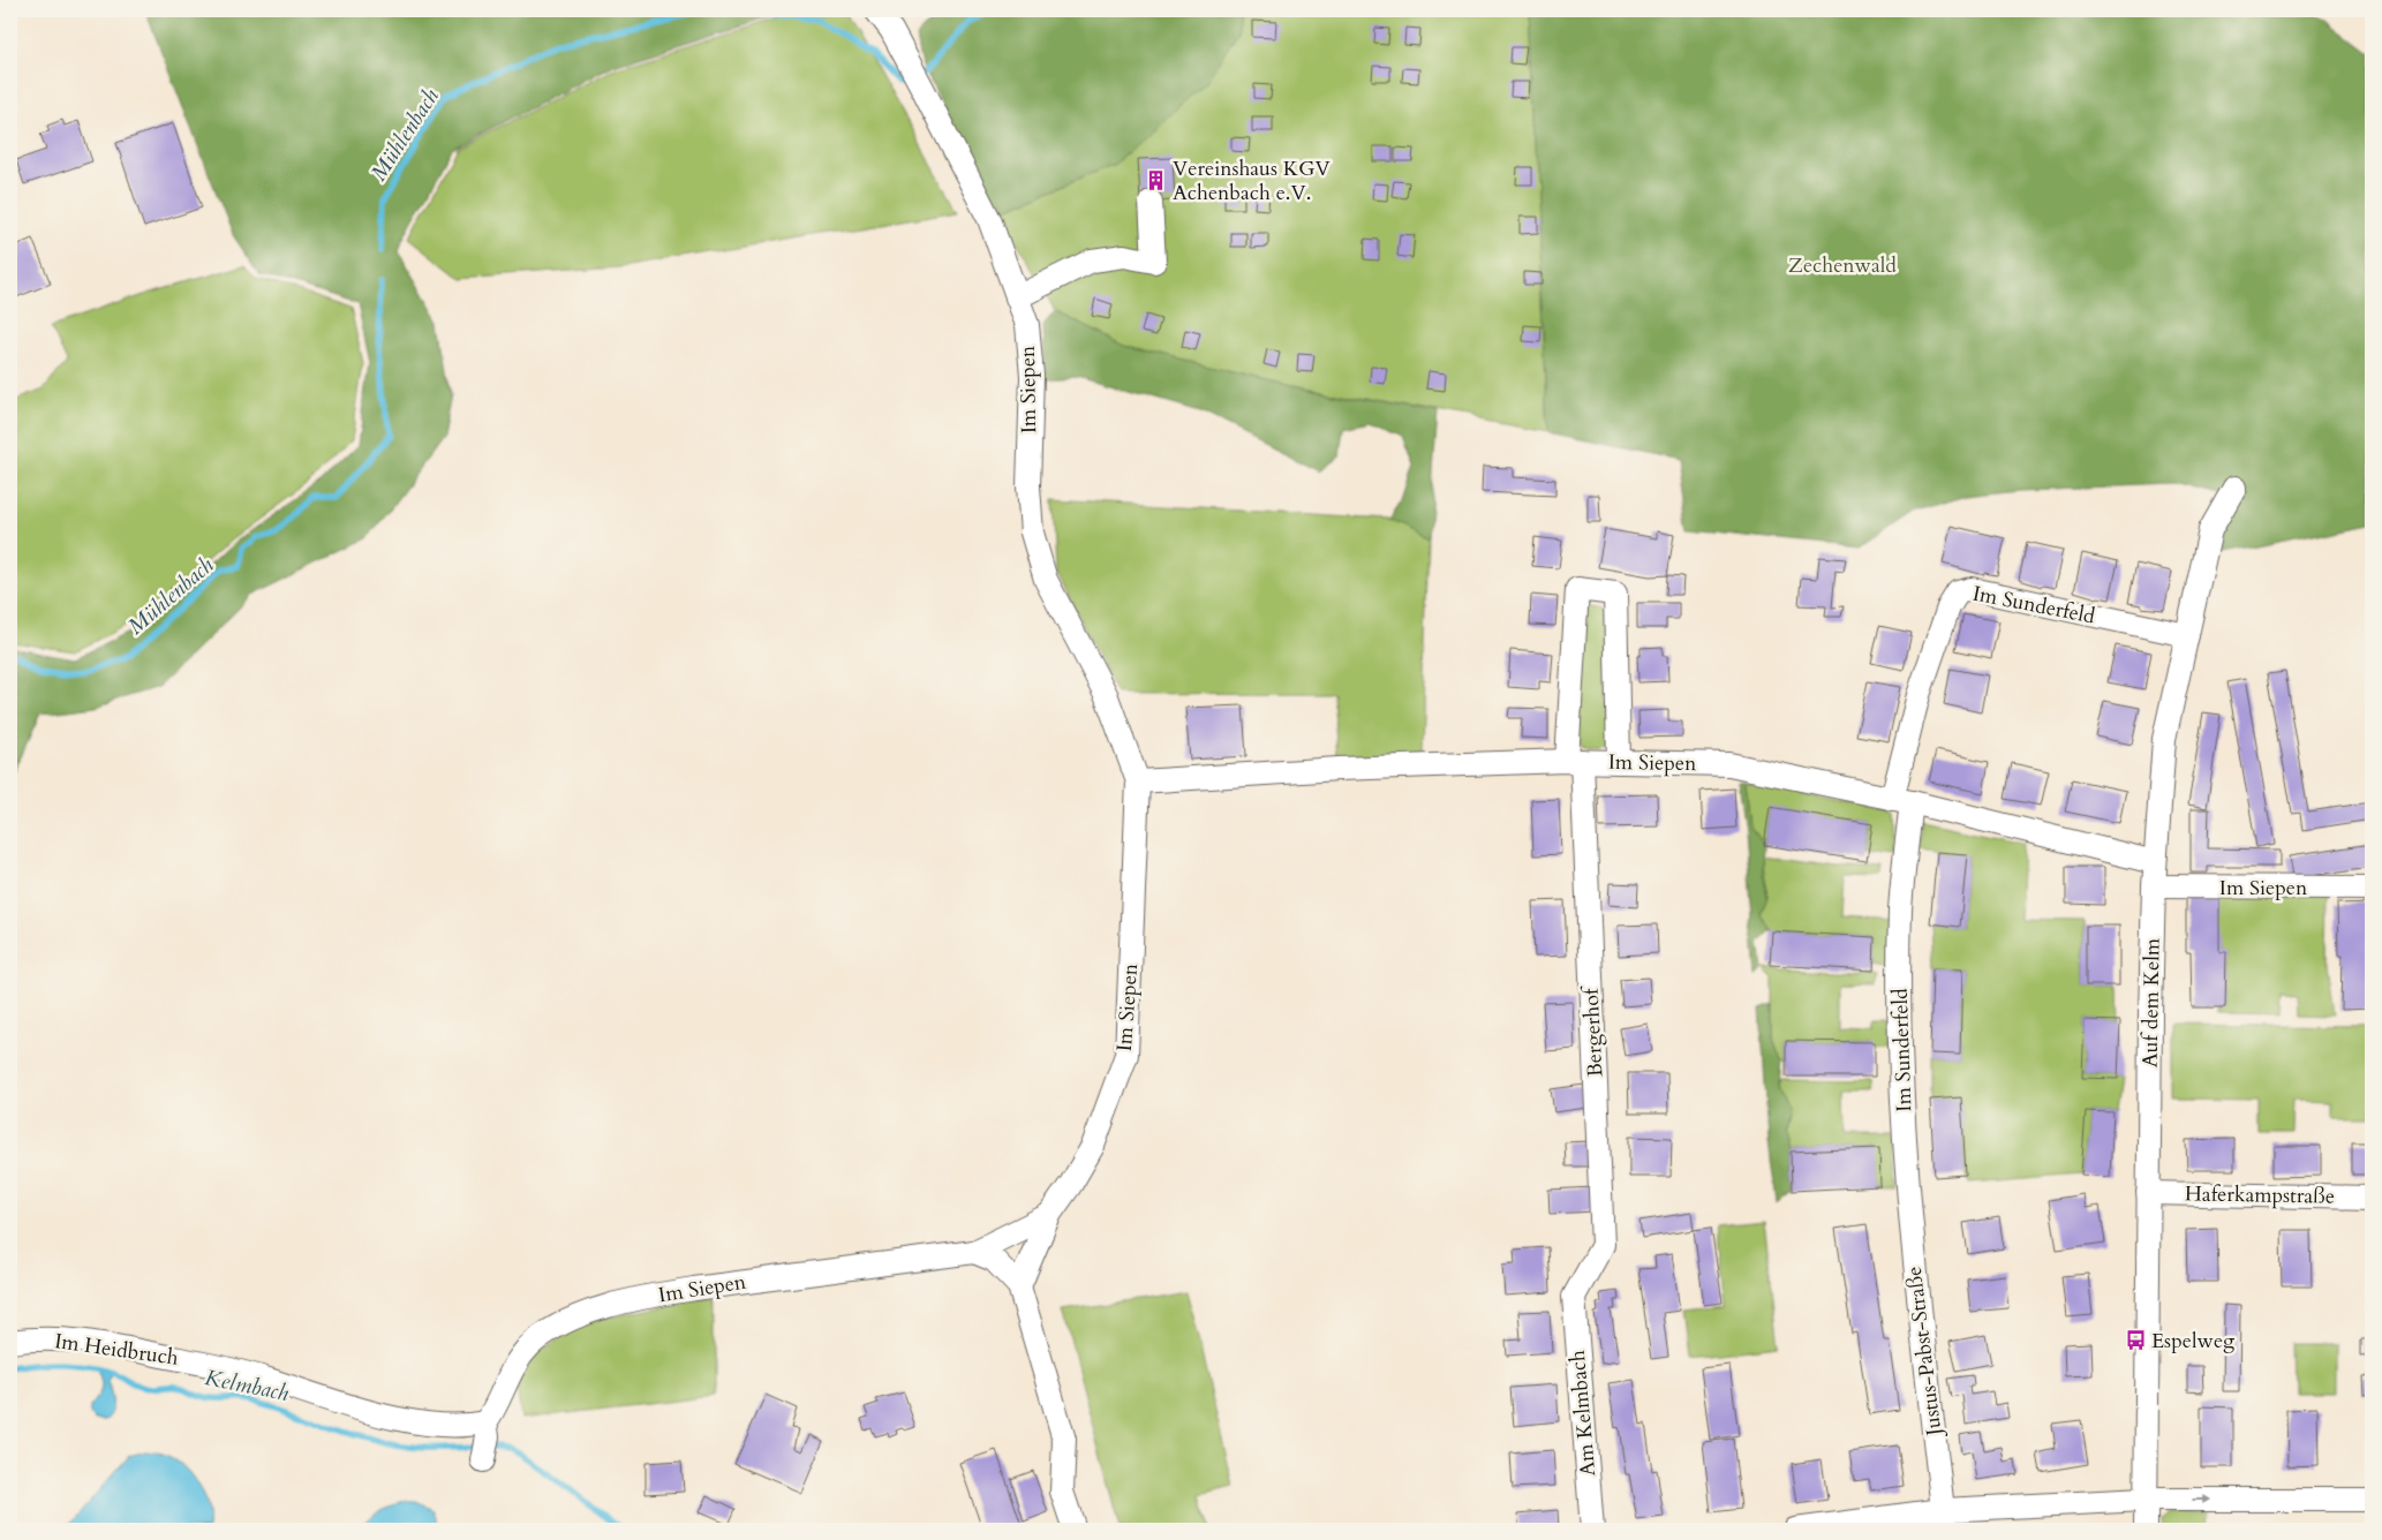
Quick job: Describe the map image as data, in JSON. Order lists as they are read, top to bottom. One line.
{"streets":{"street":["Im Siepen","Im Sunderfeld","Auf dem Kelm","Bergerhof","Haferkampstraße","Im Heidbruch","Justus-Pabst-Straße","Am Kelmbach"]},"crossings":[["Im Siepen","Im Sunderfeld"],["Im Siepen","Auf dem Kelm"],["Im Siepen","Bergerhof"],["Im Siepen","Im Heidbruch"],["Im Sunderfeld","Auf dem Kelm"],["Im Sunderfeld","Justus-Pabst-Straße"],["Auf dem Kelm","Haferkampstraße"],["Bergerhof","Am Kelmbach"]],"water":["Mühlenbach","Kelmbach"],"parks":["Zechenwald"],"places":{"building":["Vereinshaus KGV Achenbach e.V."],"bus stop":["Espelweg"]}}
